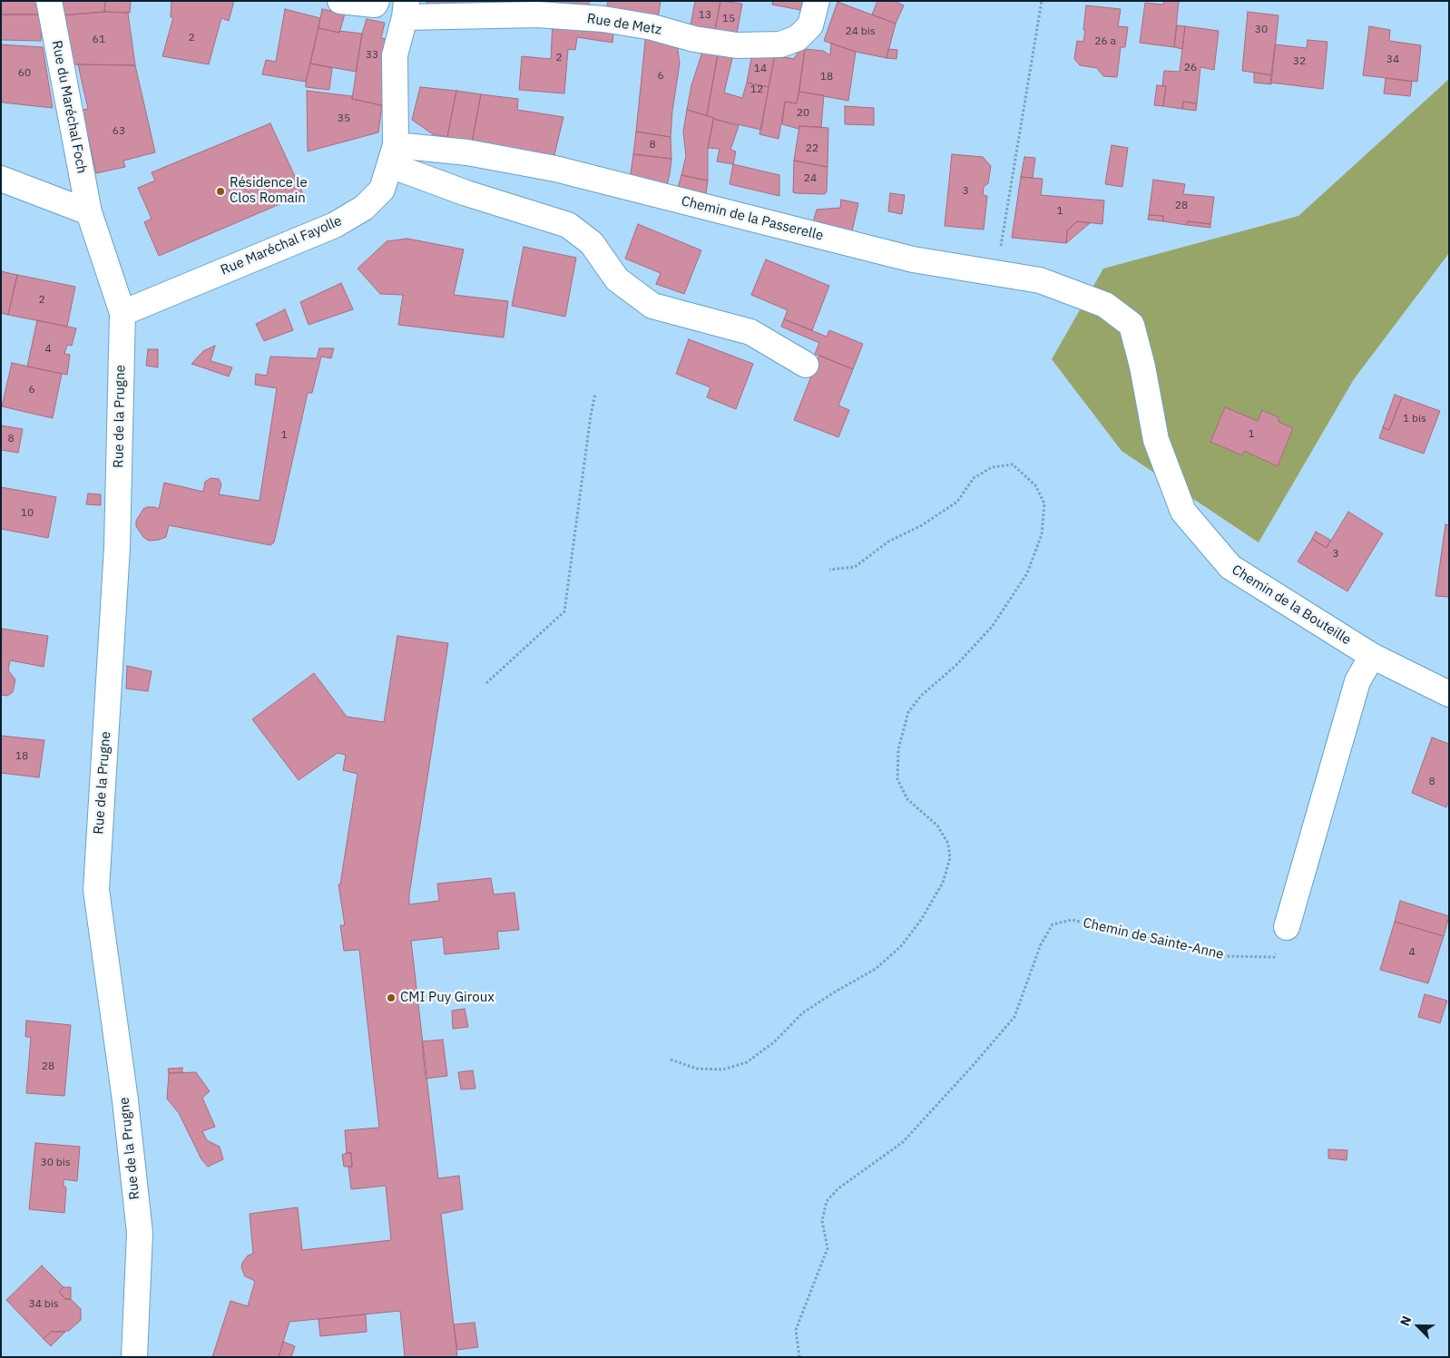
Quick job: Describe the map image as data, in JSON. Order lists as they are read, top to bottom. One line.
{"streets":{"street":["Rue de Metz","Rue du Maréchal Foch","Chemin de la Passerelle","Rue Maréchal Fayolle","Rue de la Prugne","Chemin de la Bouteille"],"path":["Chemin de Sainte-Anne"]},"crossings":[["Rue de Metz","Rue Maréchal Fayolle"],["Rue du Maréchal Foch","Rue de la Prugne"],["Chemin de la Passerelle","Rue Maréchal Fayolle"],["Chemin de la Passerelle","Chemin de la Bouteille"],["Rue Maréchal Fayolle","Rue de la Prugne"]],"places":["Résidence le Clos Romain","CMI Puy Giroux"],"house_numbers":["13","15","30","24 bis","2","61","26 a","33","2","34","32","26","14","60","6","18","12","20","35","63","8","22","24","3","28","1","2","4","6","1 bis","1","1","8","10","3","18","8","4","28","30 bis","34 bis"],"north":"top left"}
